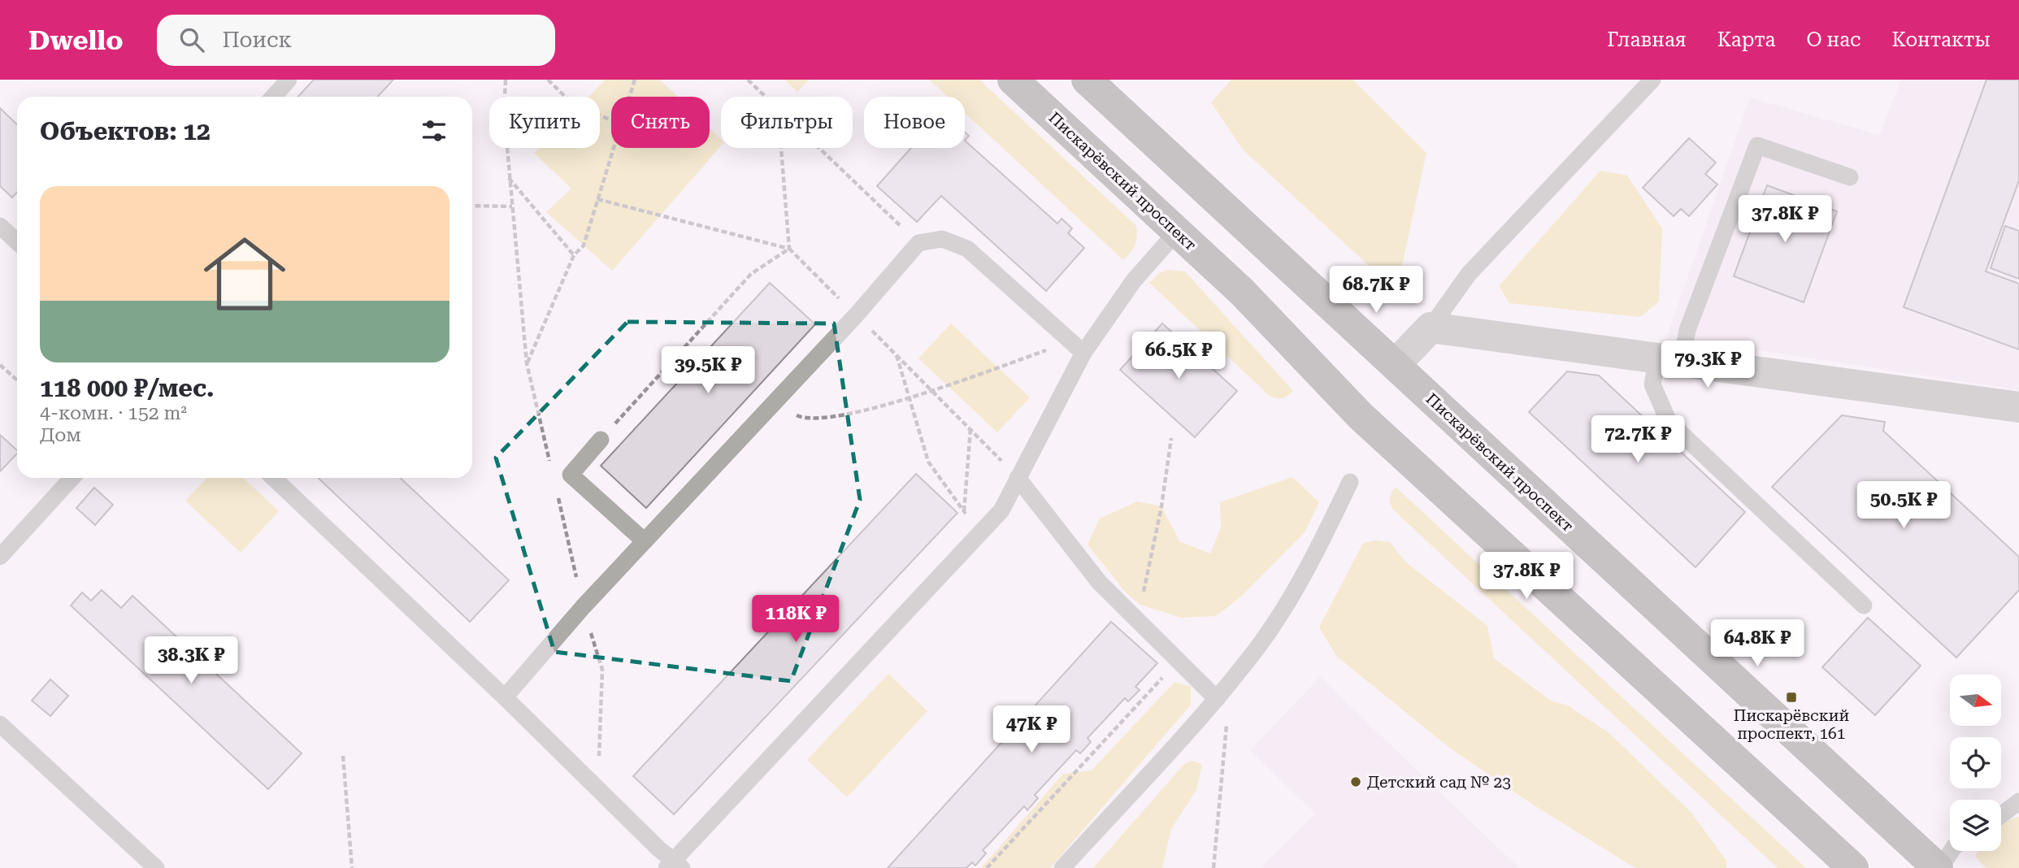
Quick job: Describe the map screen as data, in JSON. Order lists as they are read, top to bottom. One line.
{"streets":{"main road":["Пискарёвский проспект"]},"places":{"transit":["Пискарёвский проспект, 161"],"other":["Детский сад № 23"]},"north":"right","page":{"header":"Dwello","search":"Поиск","nav":["Главная","Карта","О нас","Контакты"],"chip":["Купить","Снять","Фильтры","Новое"],"heading":"Объектов: 12","list":[{"name":"118 000 ₽/мес.","note":"4-комн. · 152 m² · Дом"}],"price":["37.8K ₽","68.7K ₽","66.5K ₽","79.3K ₽","39.5K ₽","72.7K ₽","50.5K ₽","37.8K ₽","118K ₽","64.8K ₽","38.3K ₽","47K ₽"]}}
